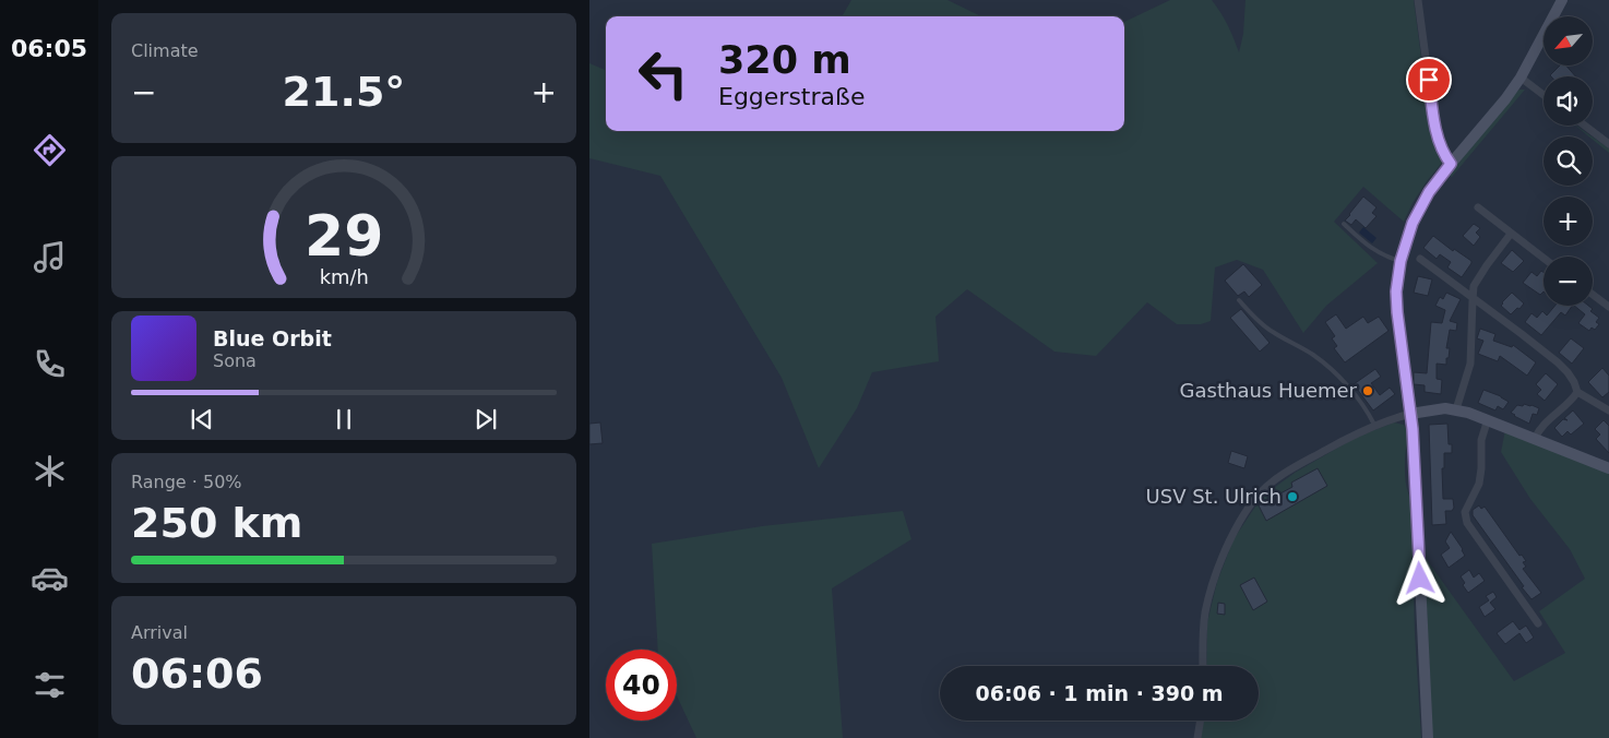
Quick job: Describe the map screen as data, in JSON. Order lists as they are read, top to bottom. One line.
{"places":["Gasthaus Huemer","USV St. Ulrich"],"north":"bottom left","page":{"tabs":"06:05","tile":["Climate",["Range · 50%","250 km"],["Arrival","06:06"]],"map_buttons":["+","−"],"turn":["320 m","Eggerstraße"],"heat":["−","21.5°","+"],"song":["Blue Orbit","Sona"],"limit":"40","trip":"06:06 · 1 min · 390 m","gauge":["29","km/h"]}}
